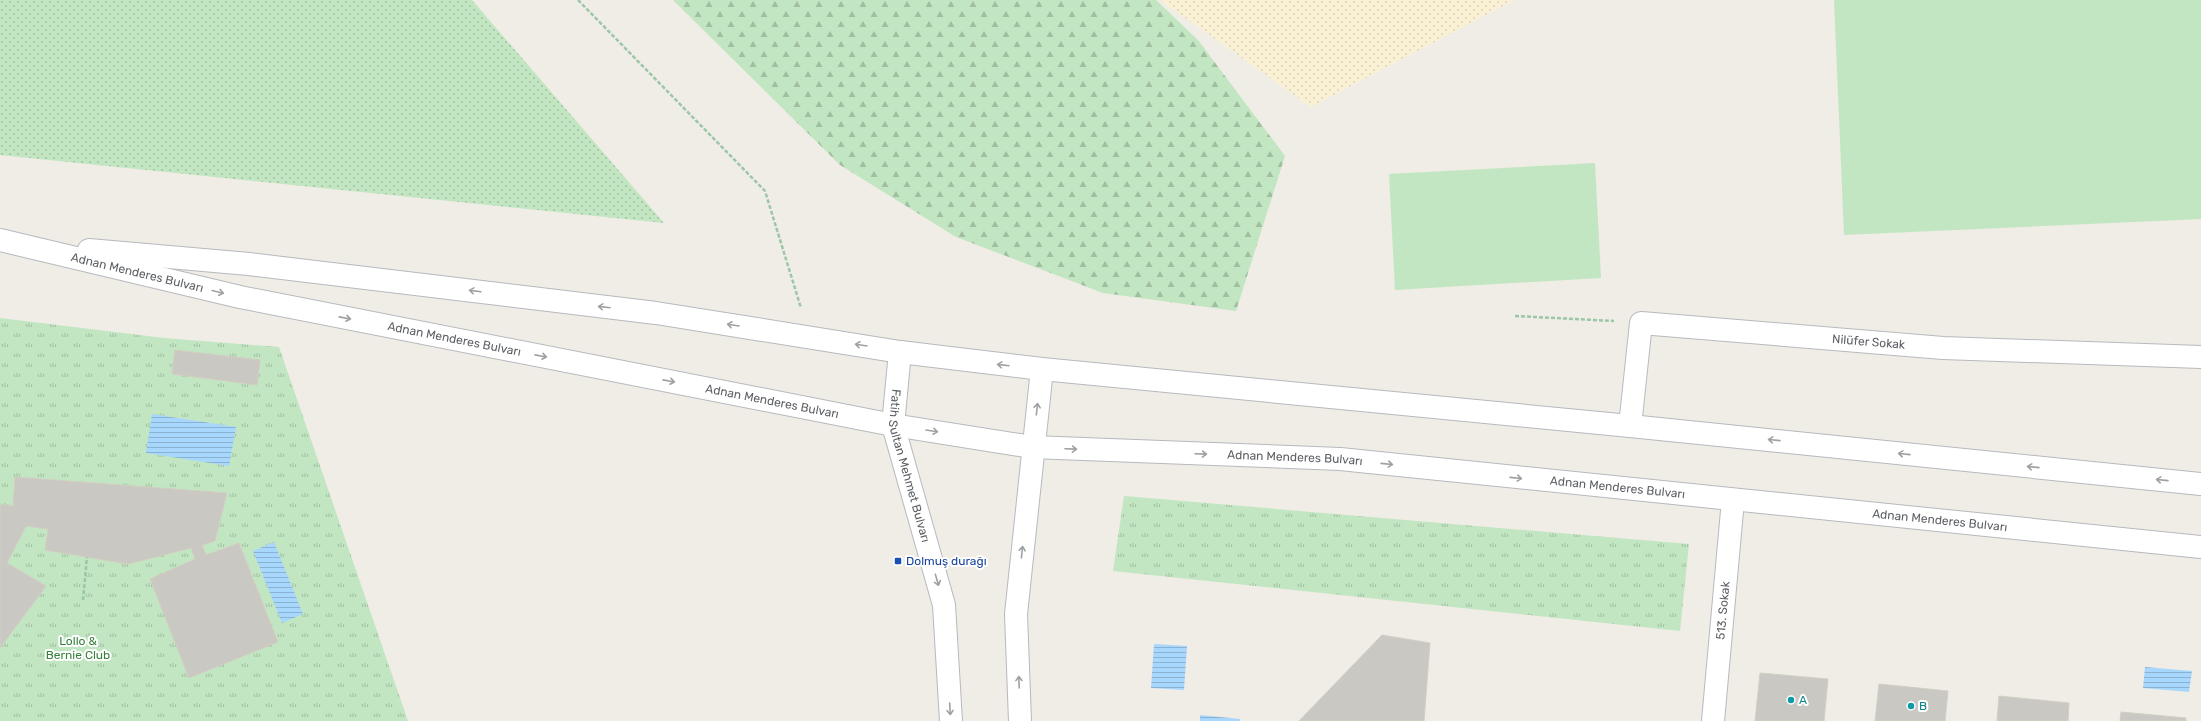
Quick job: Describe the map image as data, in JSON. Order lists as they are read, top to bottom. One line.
{"streets":{"main road":["Adnan Menderes Bulvarı","Nilüfer Sokak","Fatih Sultan Mehmet Bulvarı","513. Sokak"]},"crossings":[["Adnan Menderes Bulvarı","Fatih Sultan Mehmet Bulvarı"],["Adnan Menderes Bulvarı","513. Sokak"]],"parks":["Lollo & Bernie Club"],"places":{"transit":["Dolmuş durağı"],"other":["A","B"]}}
